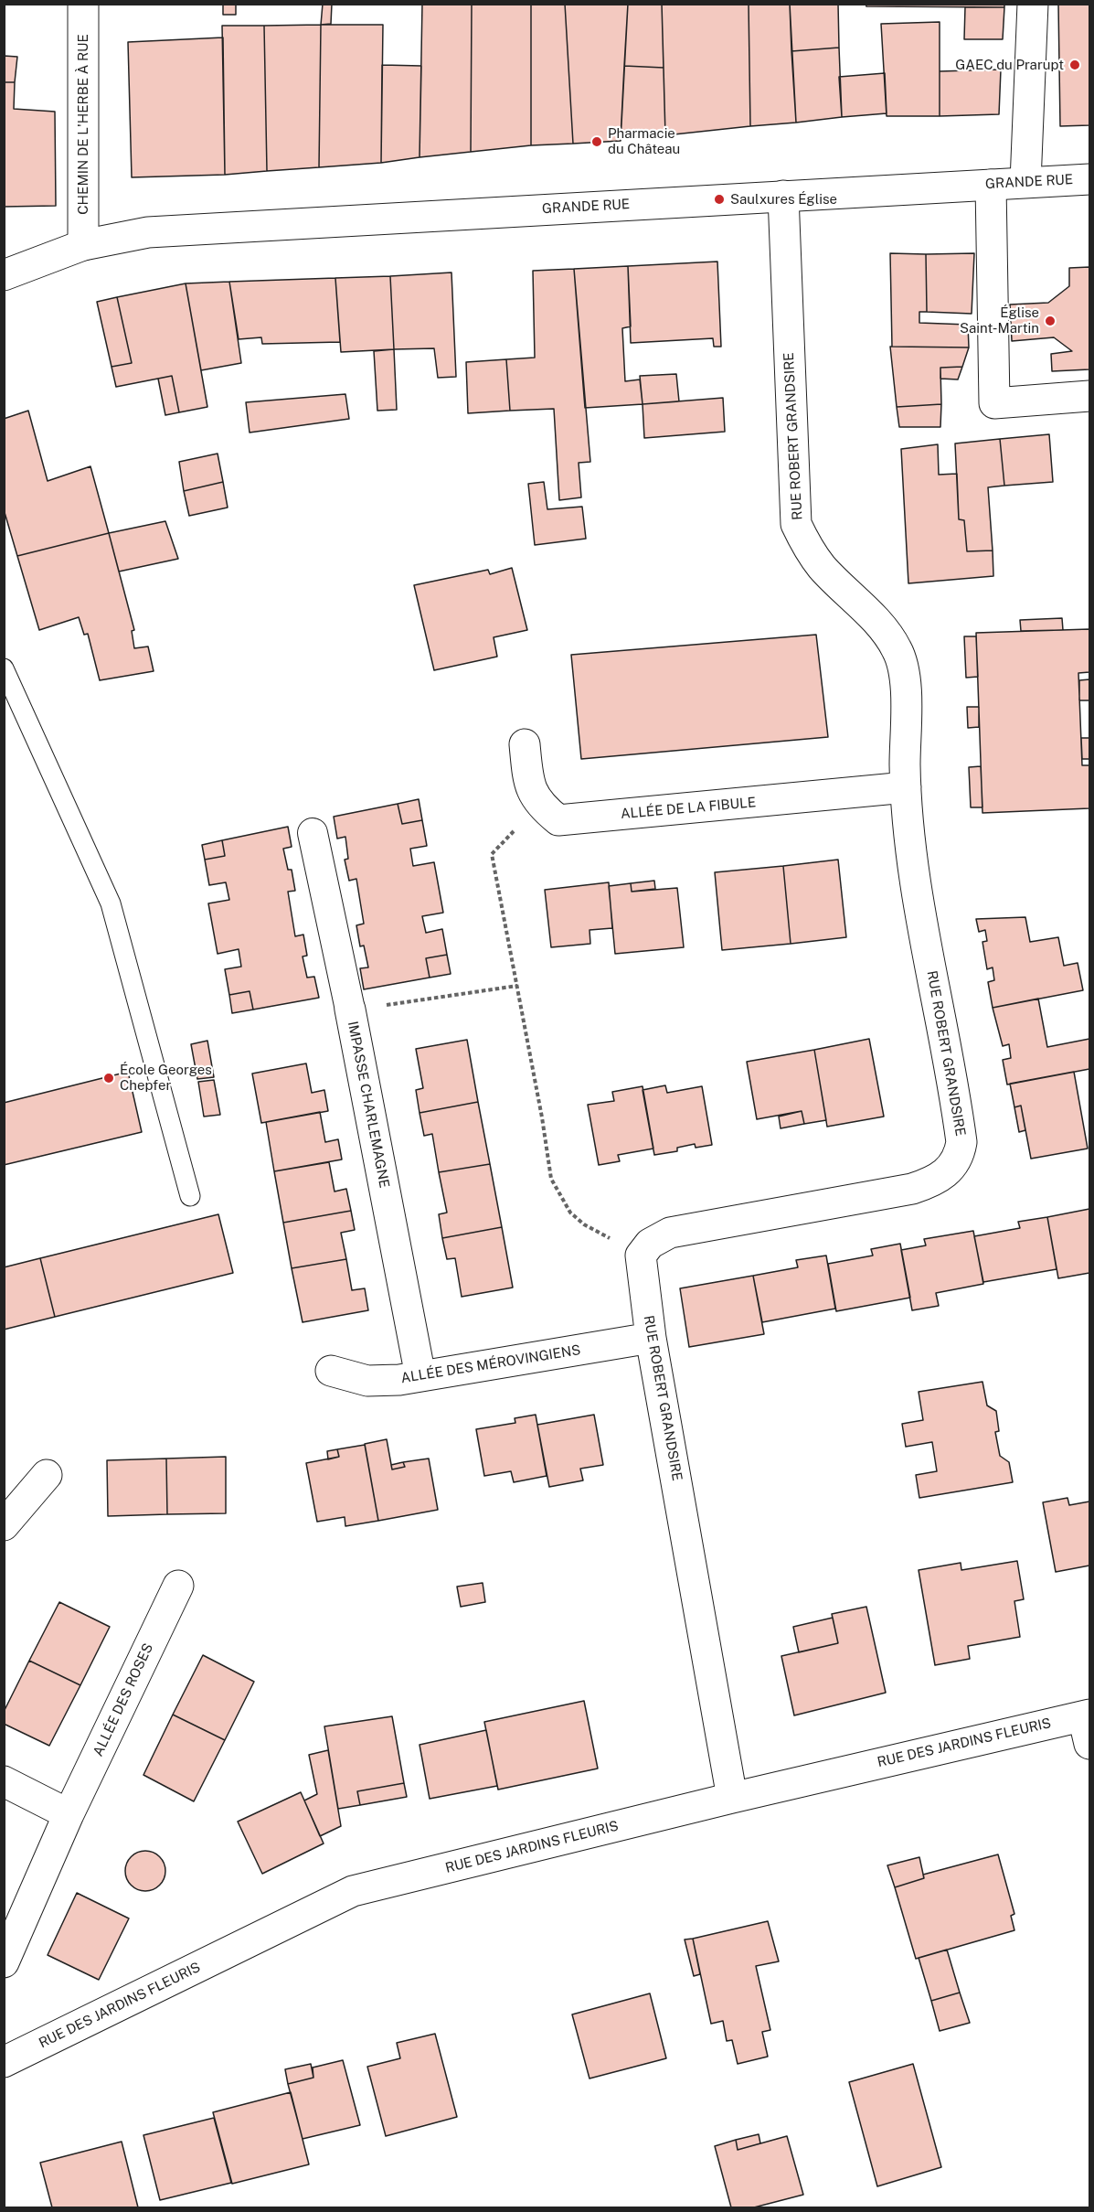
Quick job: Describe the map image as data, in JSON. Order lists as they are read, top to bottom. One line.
{"streets":{"street":["CHEMIN DE L'HERBE À RUE","GRANDE RUE","RUE ROBERT GRANDSIRE","ALLÉE DE LA FIBULE","IMPASSE CHARLEMAGNE","ALLÉE DES MÉROVINGIENS","ALLÉE DES ROSES","RUE DES JARDINS FLEURIS"]},"crossings":[["CHEMIN DE L'HERBE À RUE","GRANDE RUE"],["GRANDE RUE","RUE ROBERT GRANDSIRE"],["RUE ROBERT GRANDSIRE","ALLÉE DE LA FIBULE"],["RUE ROBERT GRANDSIRE","ALLÉE DES MÉROVINGIENS"],["RUE ROBERT GRANDSIRE","RUE DES JARDINS FLEURIS"],["IMPASSE CHARLEMAGNE","ALLÉE DES MÉROVINGIENS"]],"places":["GAEC du Prarupt","Pharmacie du Château","Saulxures Église","Église Saint-Martin","École Georges Chepfer"]}
